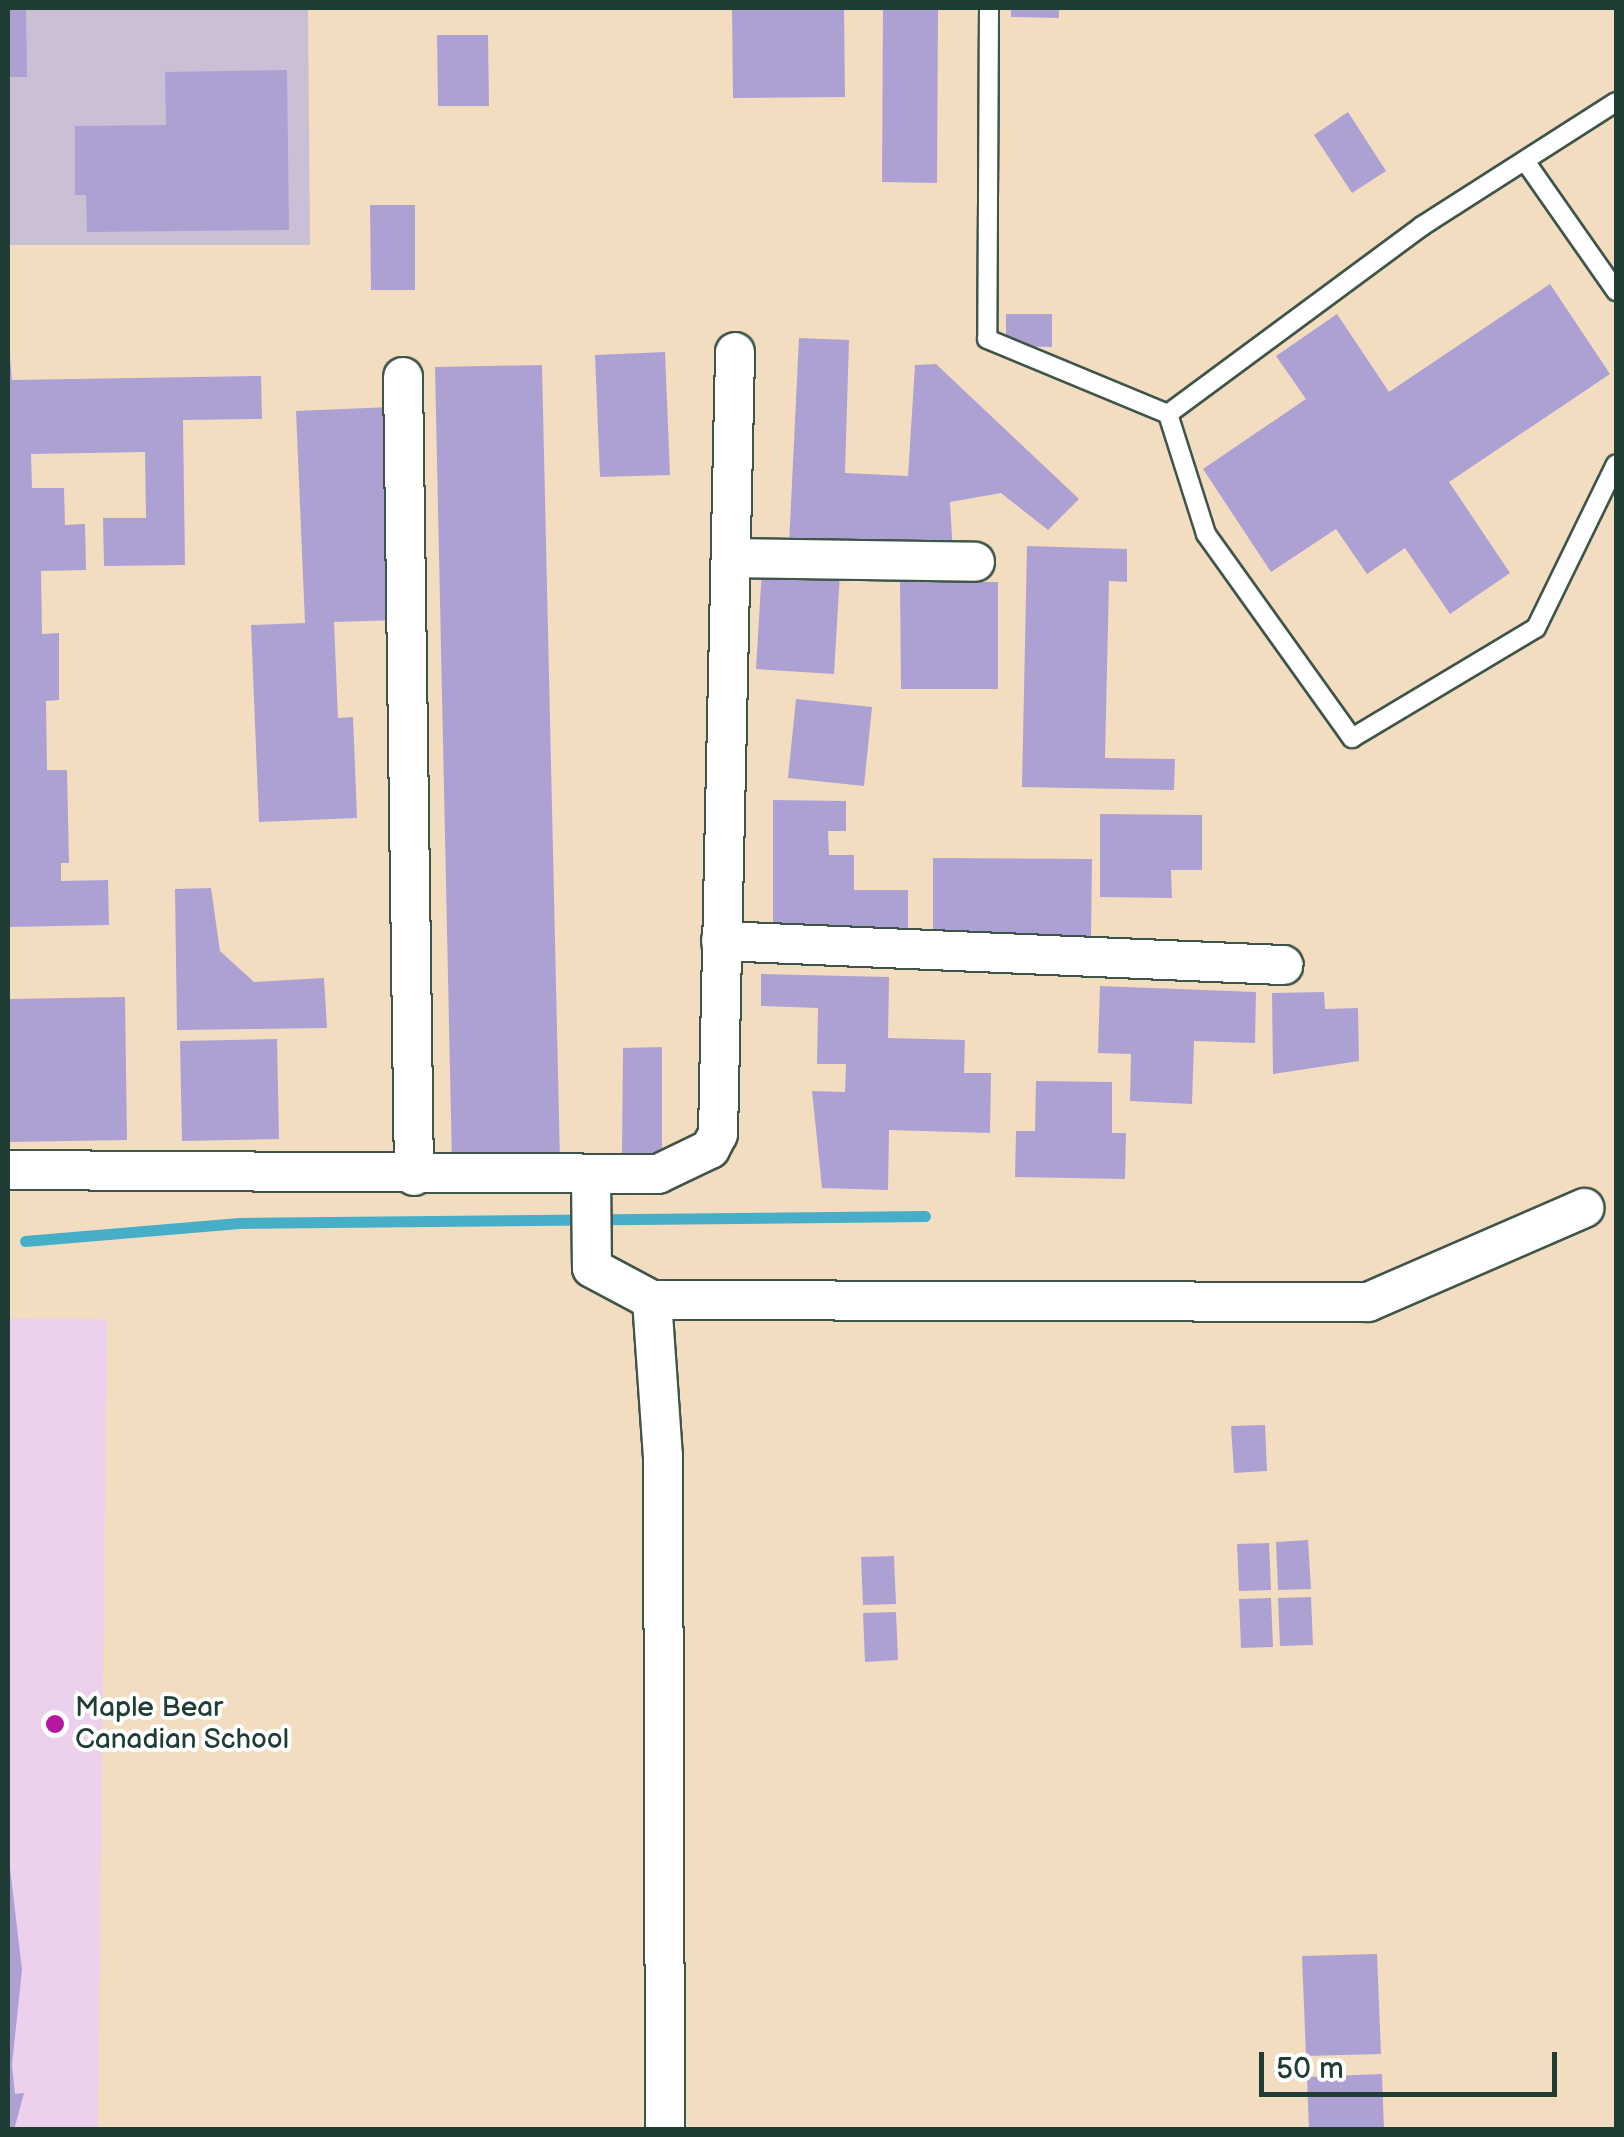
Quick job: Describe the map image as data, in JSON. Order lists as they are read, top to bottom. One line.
{"places":["Maple Bear Canadian School"],"scale_bar":"50 m"}
